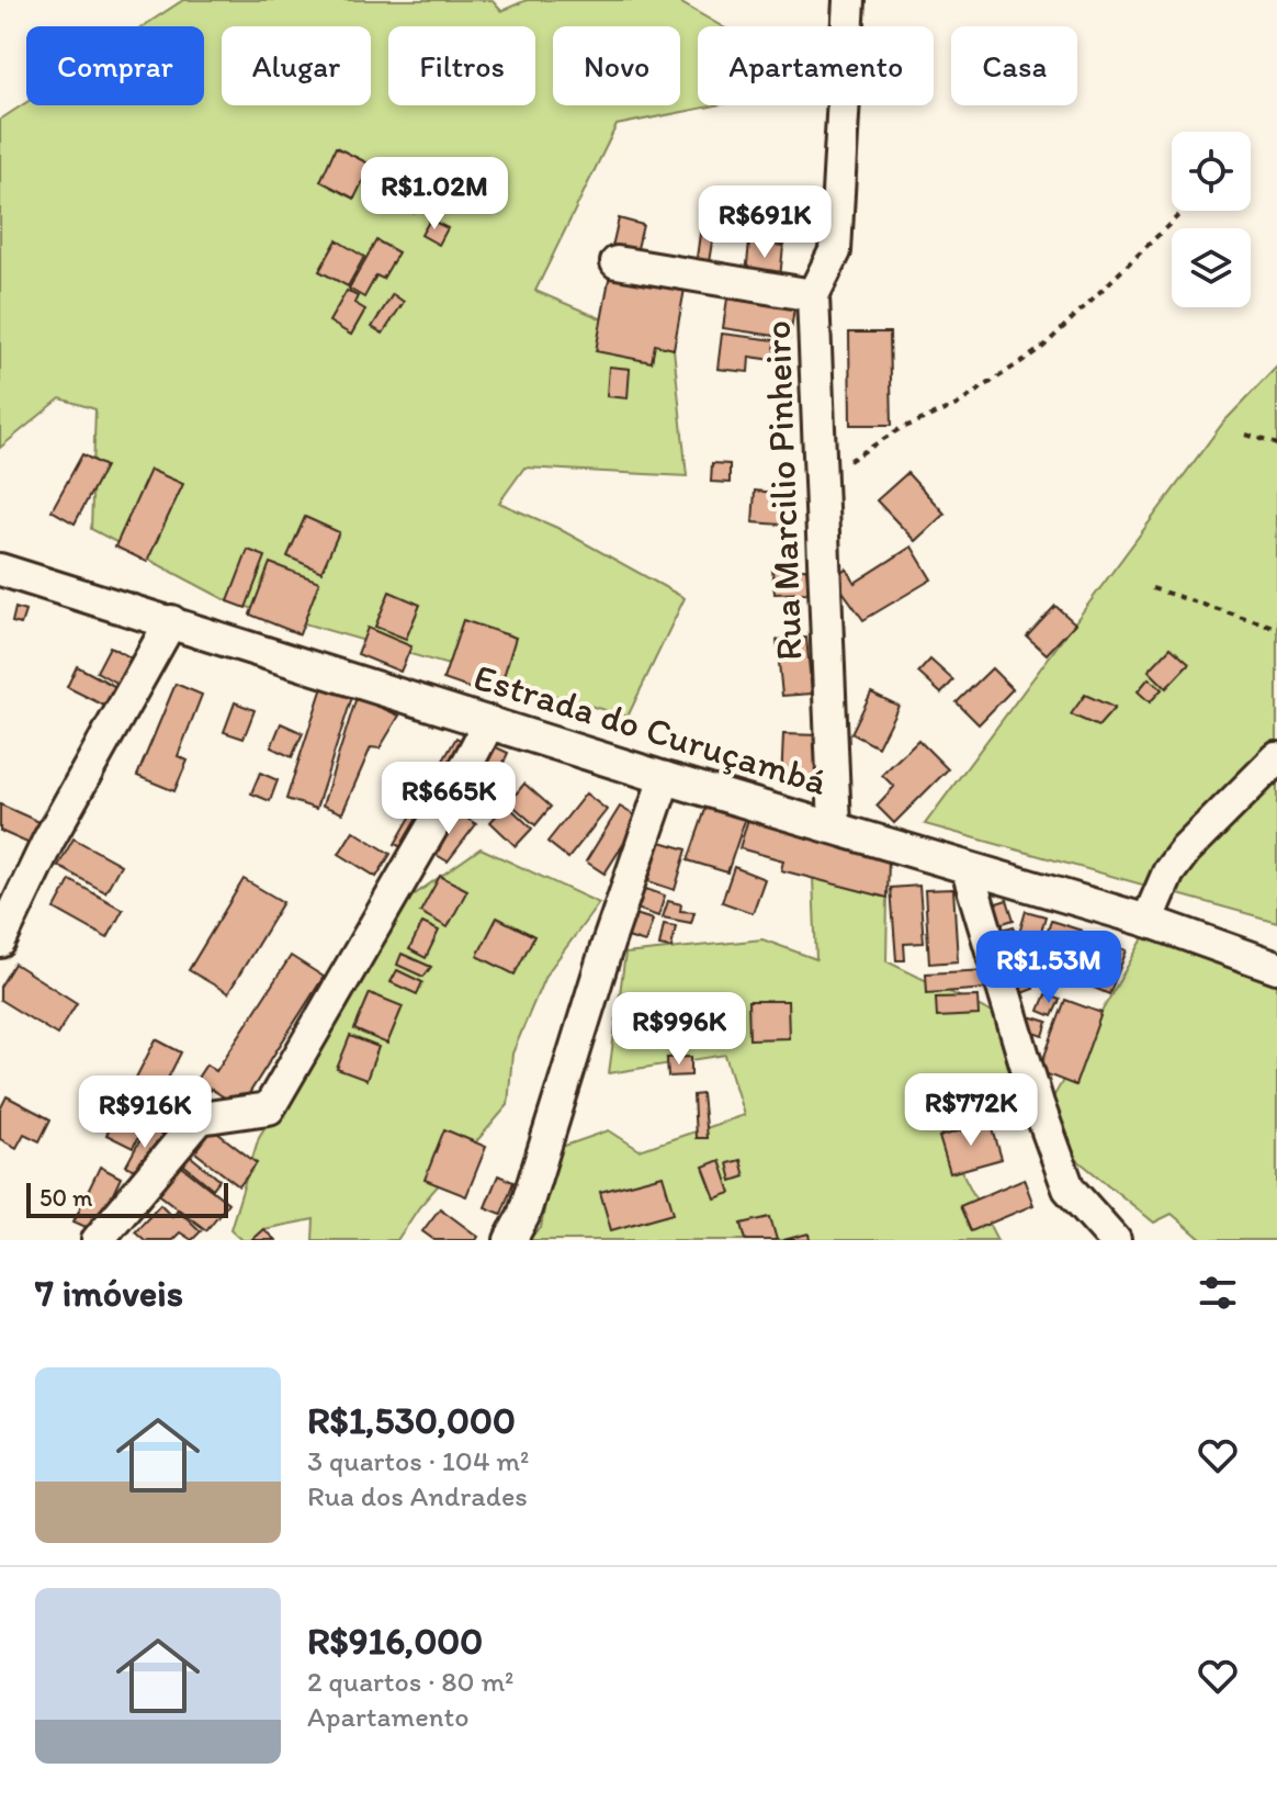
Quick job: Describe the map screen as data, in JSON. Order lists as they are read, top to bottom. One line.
{"streets":{"street":["Rua Marcilio Pinheiro","Estrada do Curuçambá"]},"crossings":[["Rua Marcilio Pinheiro","Estrada do Curuçambá"]],"scale_bar":"50 m","page":{"chip":["Comprar","Alugar","Filtros","Novo","Apartamento","Casa"],"price":["R$1.02M","R$691K","R$665K","R$1.53M","R$996K","R$772K","R$916K"],"scale":"50 m","heading":"7 imóveis","list":[{"name":"R$1,530,000","note":"3 quartos · 104 m² · Rua dos Andrades"},{"name":"R$916,000","note":"2 quartos · 80 m² · Apartamento"}]}}
